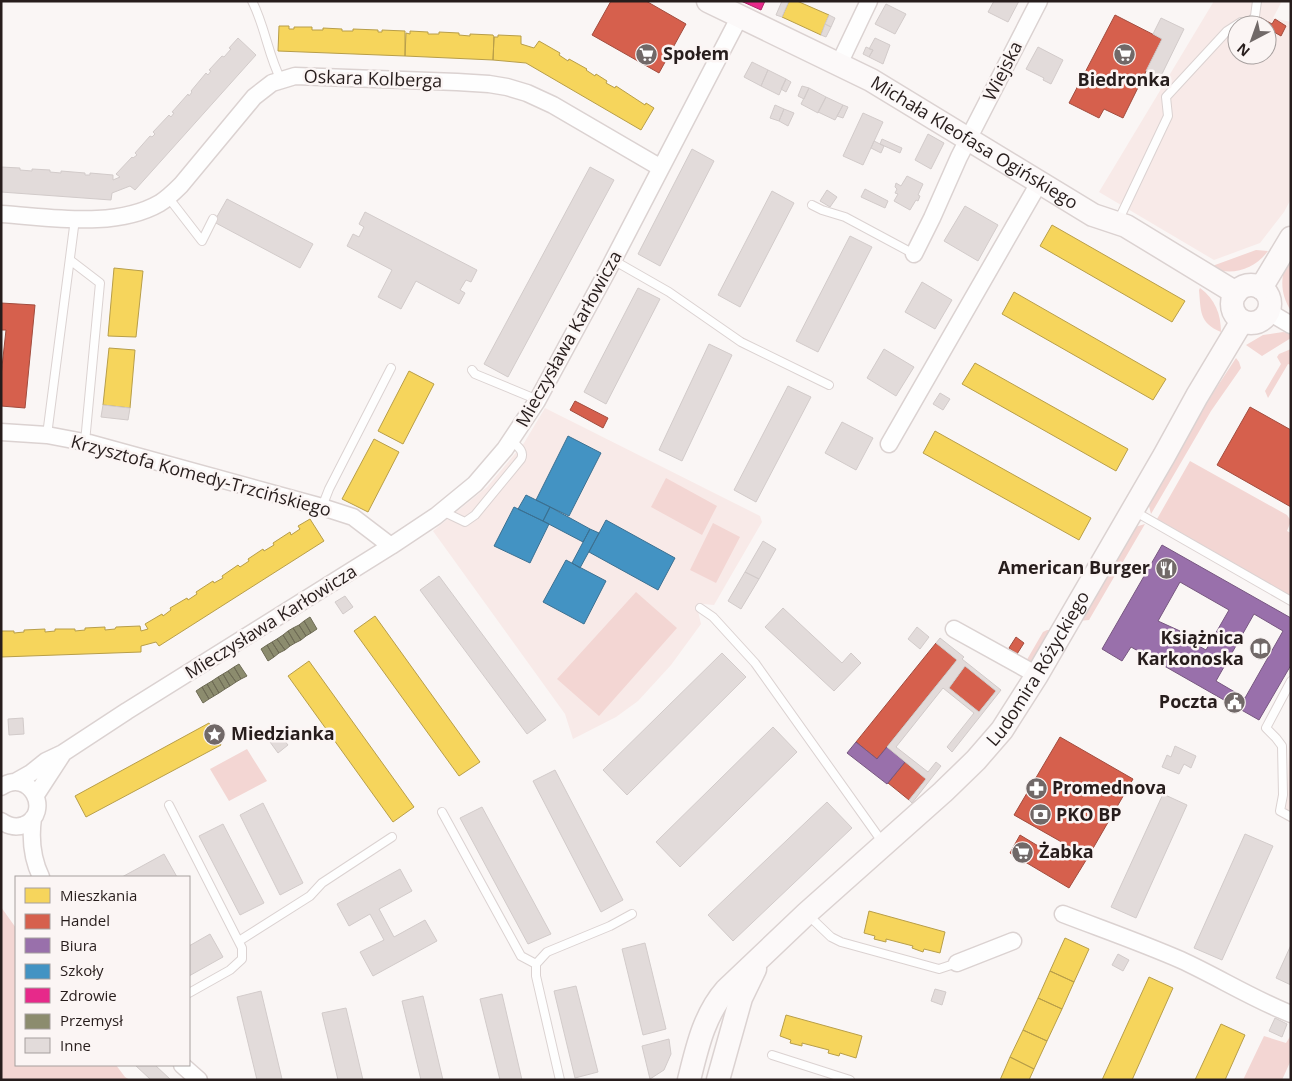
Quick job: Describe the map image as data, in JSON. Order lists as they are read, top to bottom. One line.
{"streets":{"street":["Wiejska","Oskara Kolberga","Michała Kleofasa Ogińskiego","Mieczysława Karłowicza","Krzysztofa Komedy-Trzcińskiego","Ludomira Różyckiego"]},"crossings":[["Wiejska","Michała Kleofasa Ogińskiego"],["Oskara Kolberga","Mieczysława Karłowicza"],["Michała Kleofasa Ogińskiego","Mieczysława Karłowicza"],["Michała Kleofasa Ogińskiego","Ludomira Różyckiego"],["Mieczysława Karłowicza","Krzysztofa Komedy-Trzcińskiego"]],"places":{"supermarket":["Społem","Biedronka","Żabka"],"restaurant":["American Burger"],"library":["Książnica Karkonoska"],"public building":["Poczta"],"place":["Miedzianka"],"pharmacy":["Promednova"],"bank":["PKO BP"]},"legend":["Mieszkania","Handel","Biura","Szkoły","Zdrowie","Przemysł","Inne"],"north":"bottom left"}
